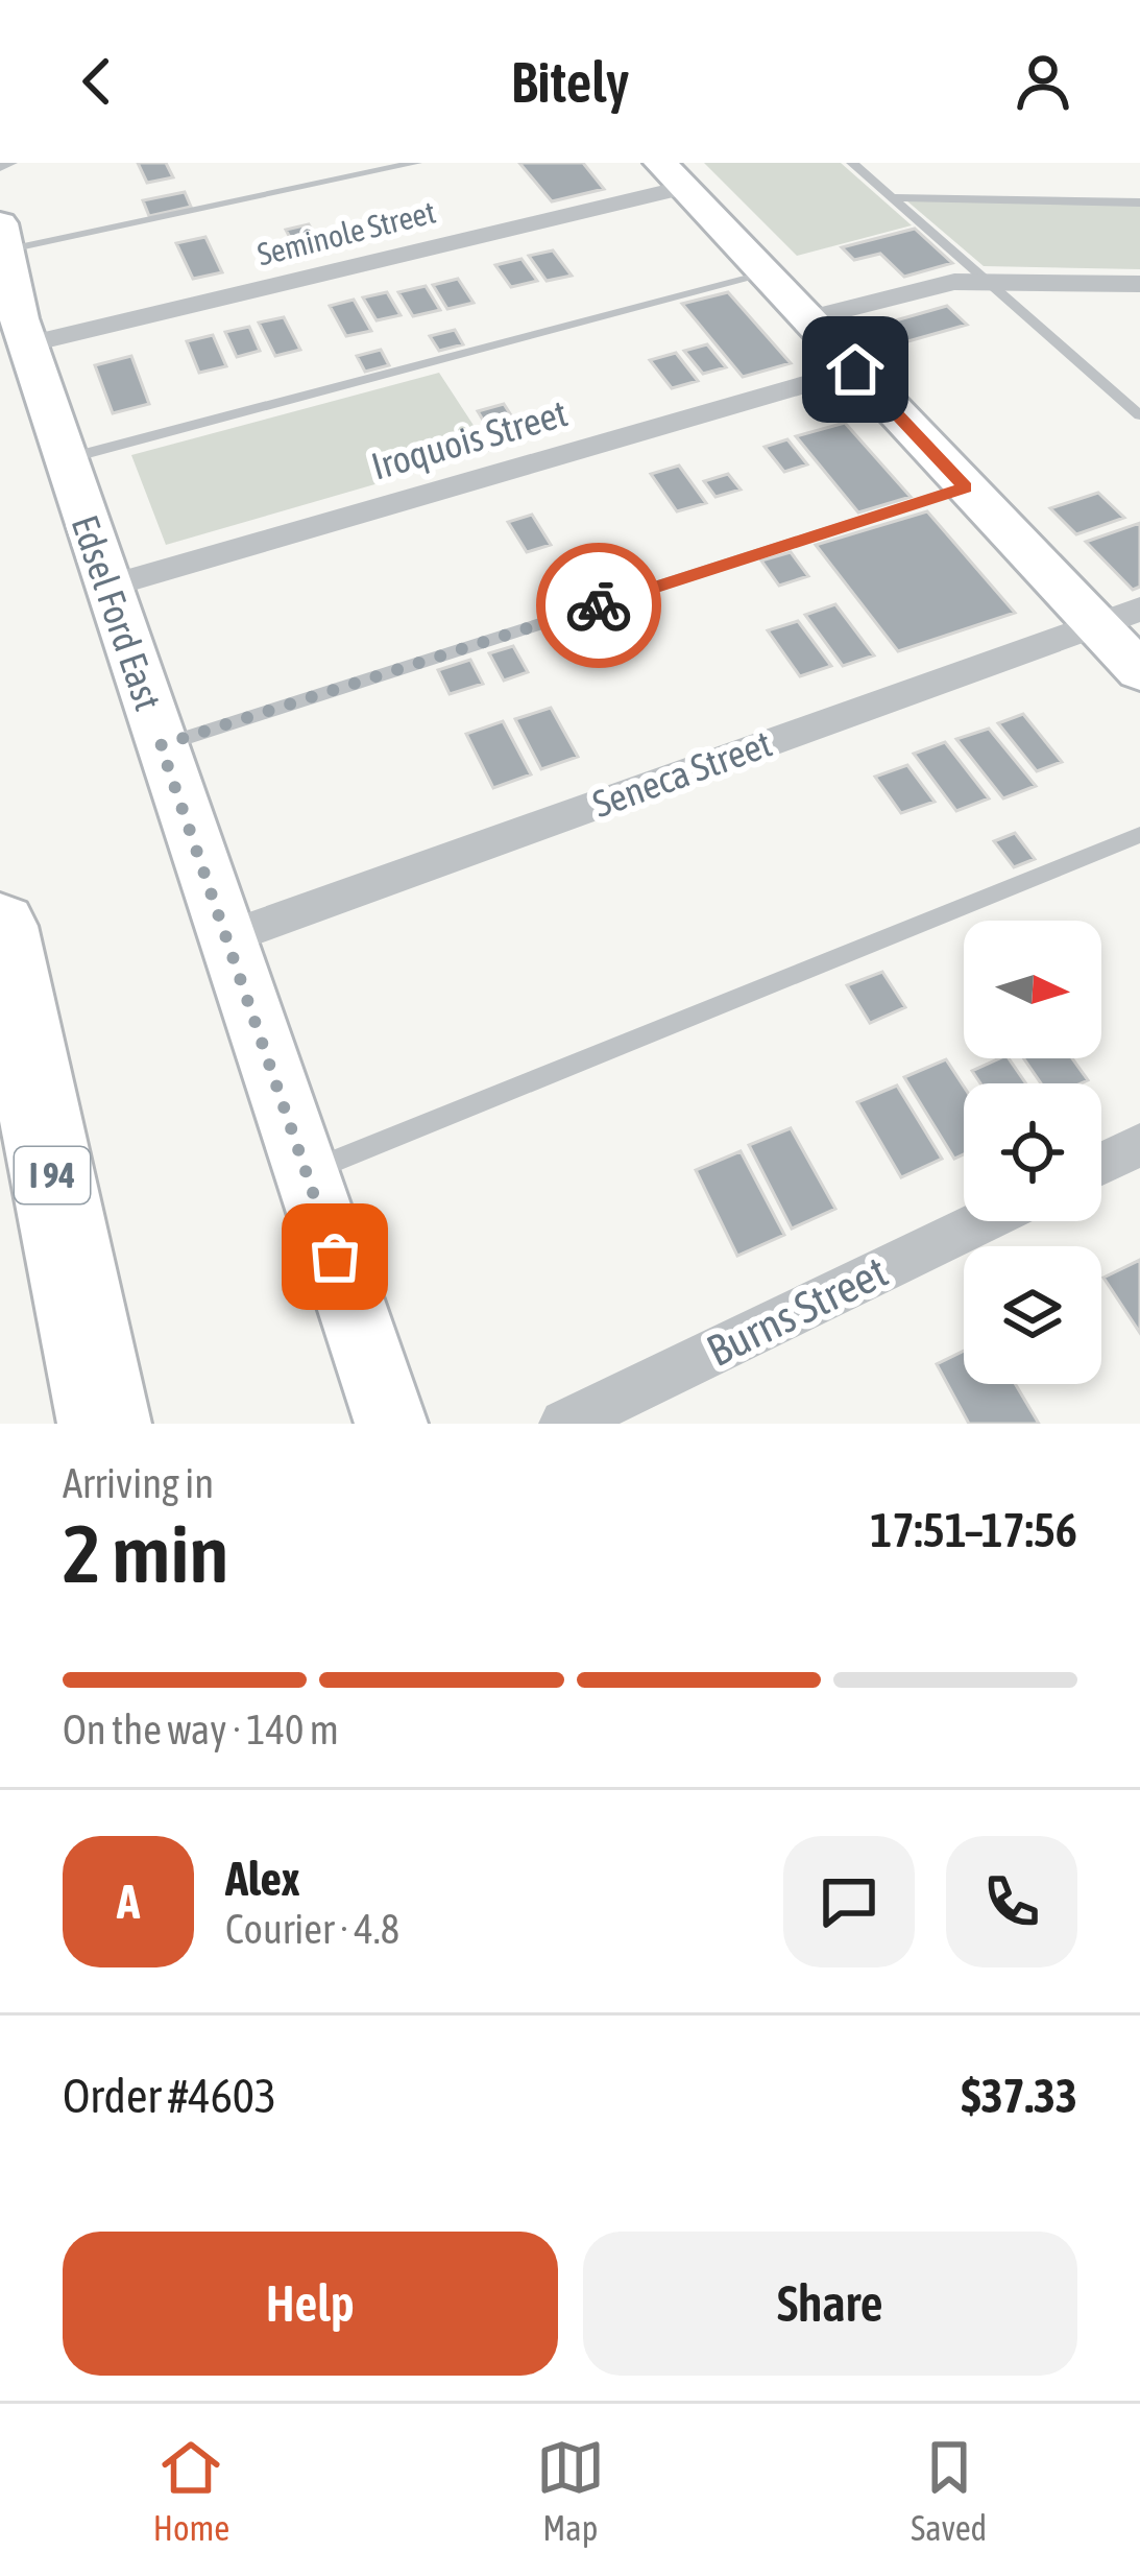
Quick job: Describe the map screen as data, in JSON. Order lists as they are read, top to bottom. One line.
{"streets":{"highway":["I 94"],"street":["Seminole Street","Iroquois Street","Edsel Ford East","Seneca Street","Burns Street"]},"crossings":[["Seminole Street","Edsel Ford East"],["Iroquois Street","Edsel Ford East"],["Edsel Ford East","Seneca Street"]],"north":"right","page":{"header":"Bitely","heading":["2 min","Arriving in","17:51–17:56"],"panel":["Alex","Courier · 4.8","Order #4603","$37.33"],"bar":"On the way · 140 m","round":"A","buttons":["Help","Share"],"tabs":["Home","Map","Saved"]}}
